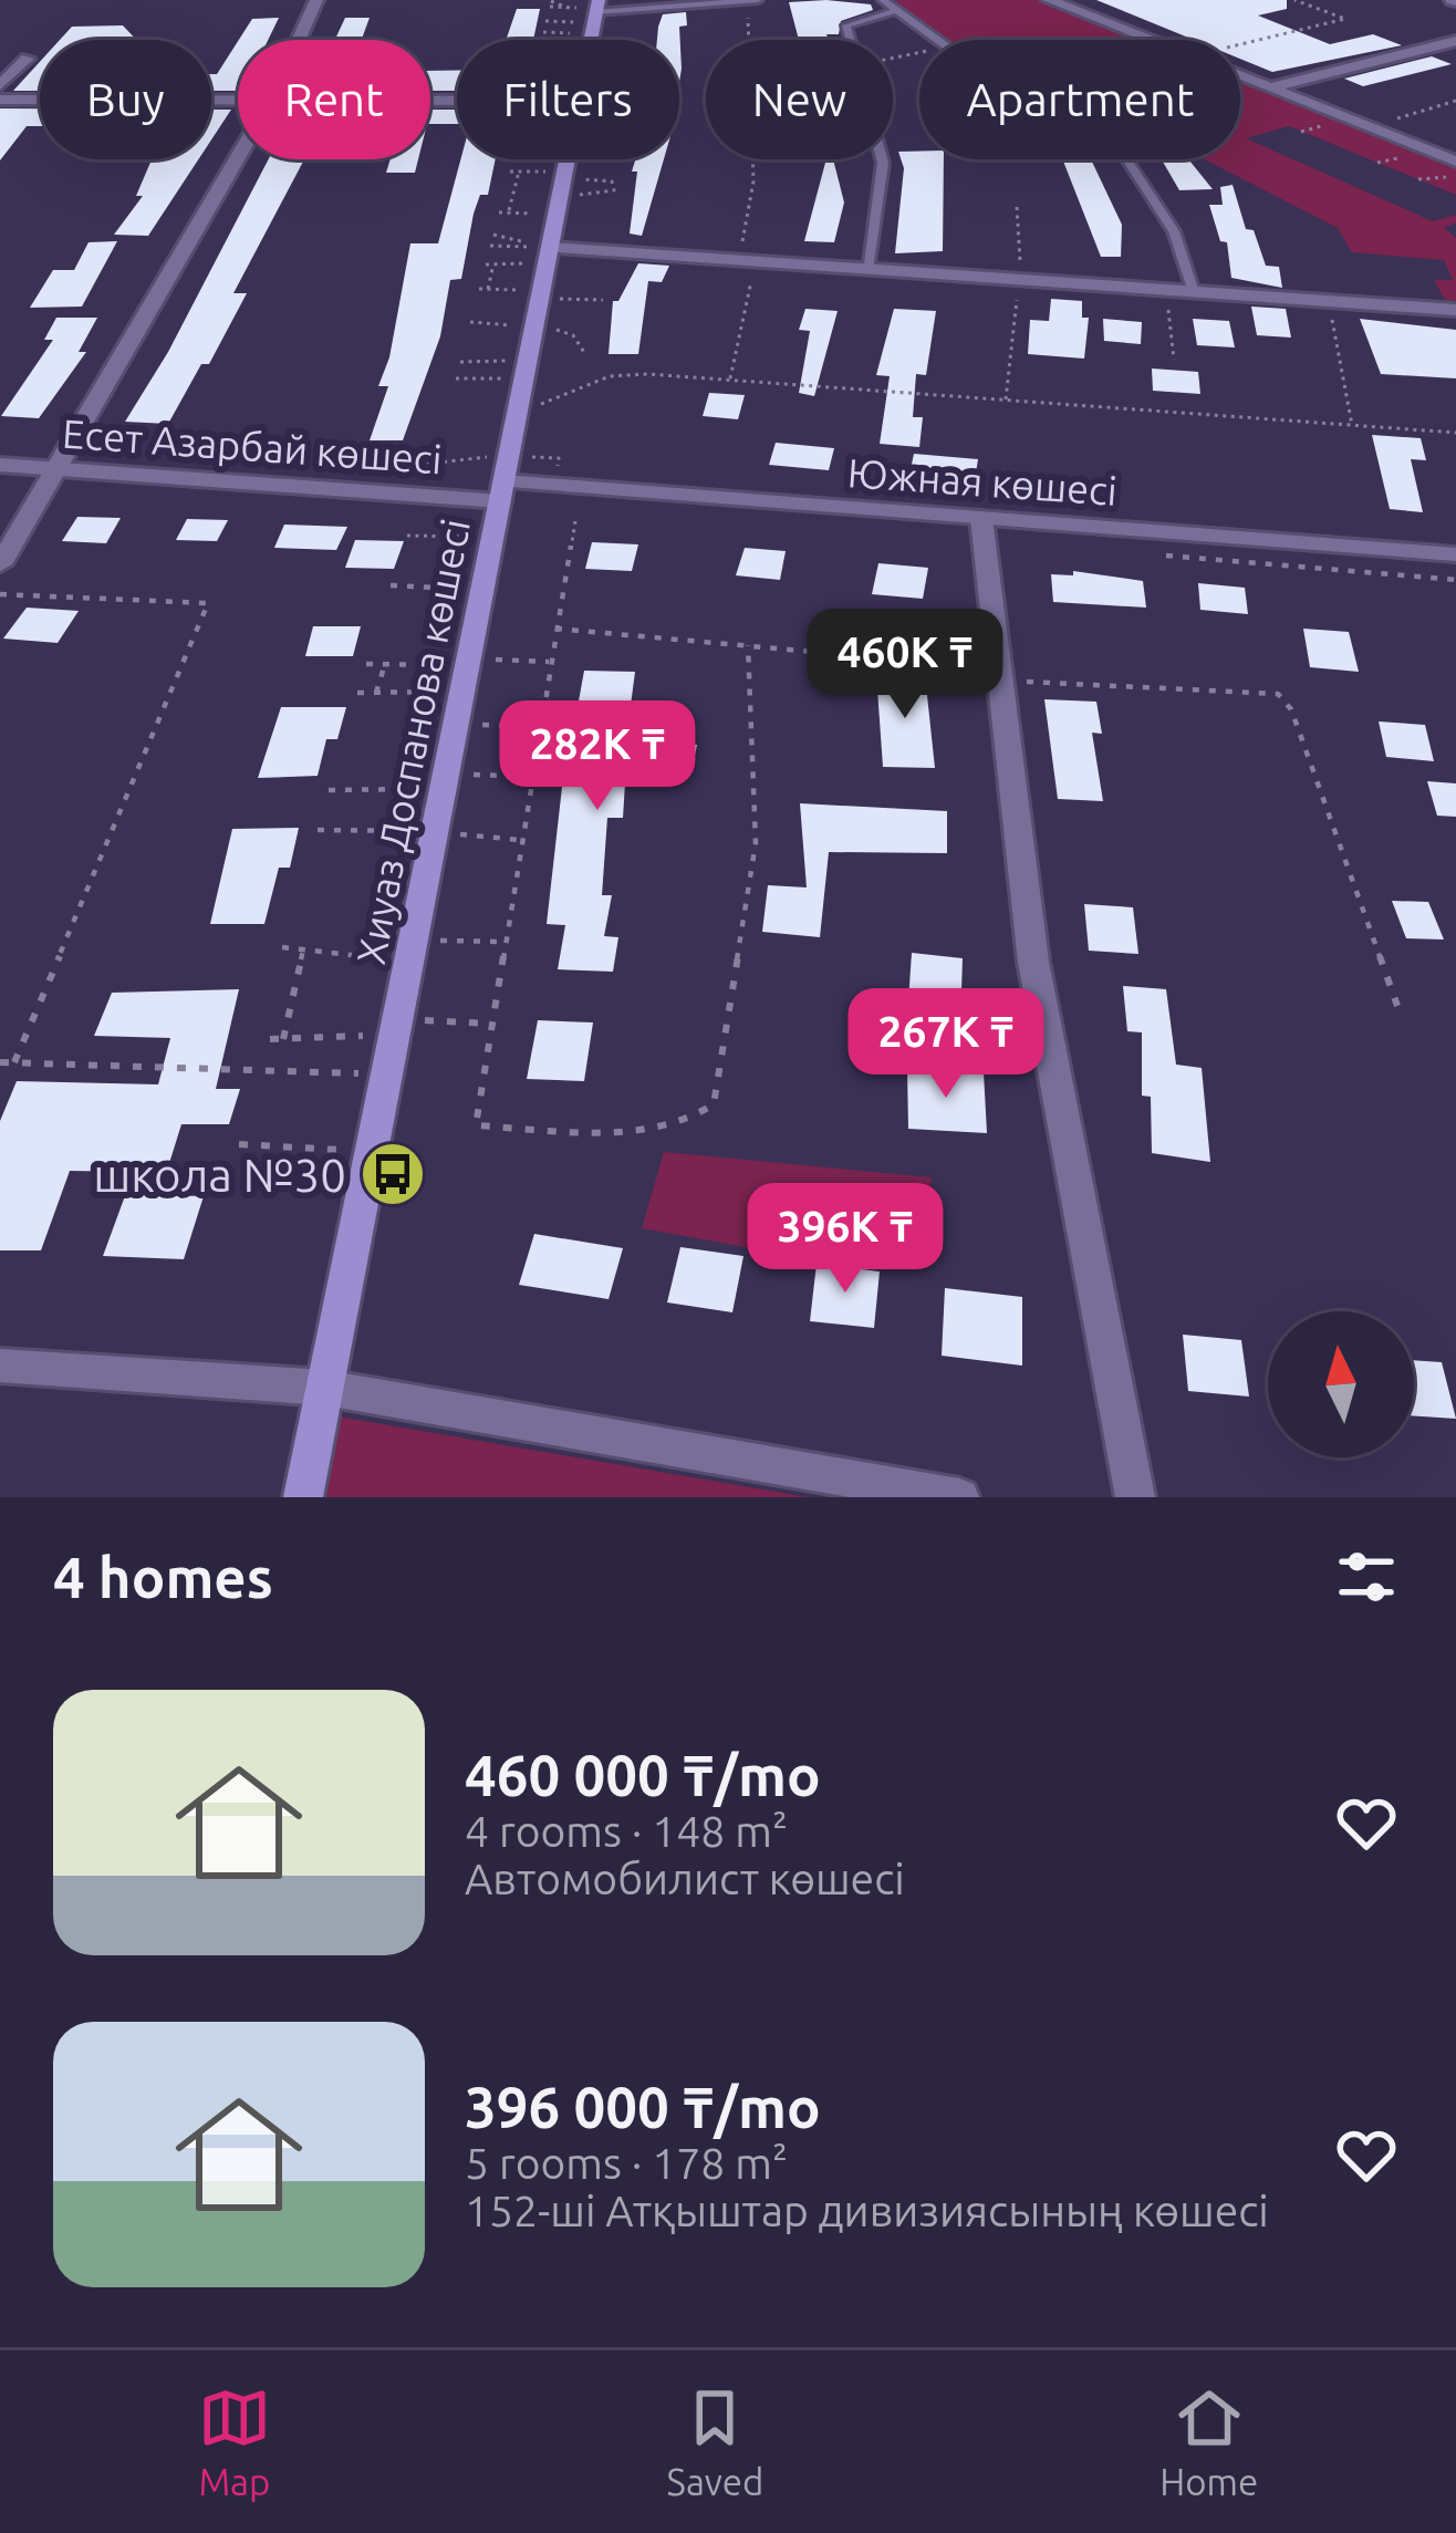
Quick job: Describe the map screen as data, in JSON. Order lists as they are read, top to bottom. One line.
{"streets":{"main road":["Хиуаз Доспанова көшесі"],"street":["Есет Азарбай көшесі","Южная көшесі"]},"crossings":[["Есет Азарбай көшесі","Южная көшесі"],["Есет Азарбай көшесі","Хиуаз Доспанова көшесі"],["Южная көшесі","Хиуаз Доспанова көшесі"]],"places":{"bus stop":["школа №30"]},"north":"top","page":{"chip":["Buy","Rent","Filters","New","Apartment"],"price":["460K ₸","282K ₸","267K ₸","396K ₸"],"heading":"4 homes","list":[{"name":"460 000 ₸/mo","note":"4 rooms · 148 m² · Автомобилист көшесі"},{"name":"396 000 ₸/mo","note":"5 rooms · 178 m² · 152-ші Атқыштар дивизиясының көшесі"}],"tabs":["Map","Saved","Home"]}}
